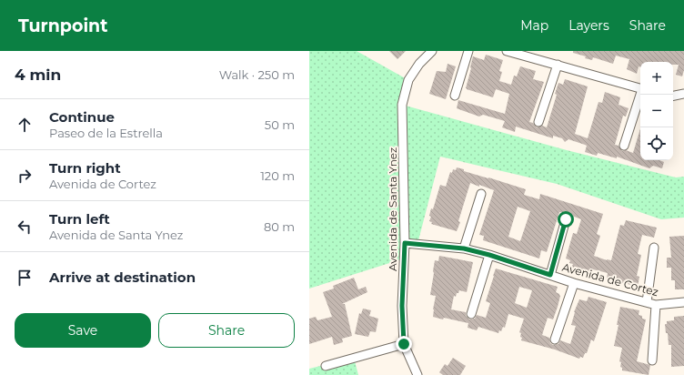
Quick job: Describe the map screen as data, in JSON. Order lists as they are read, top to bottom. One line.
{"streets":{"street":["Avenida de Santa Ynez","Avenida de Cortez"]},"crossings":[["Avenida de Santa Ynez","Avenida de Cortez"]],"page":{"header":"Turnpoint","nav":["Map","Layers","Share"],"heading":["4 min","Walk · 250 m"],"map_buttons":["+","−"],"list":[["Continue","Paseo de la Estrella","50 m"],["Turn right","Avenida de Cortez","120 m"],["Turn left","Avenida de Santa Ynez","80 m"],"Arrive at destination"],"buttons":["Save","Share"]}}
